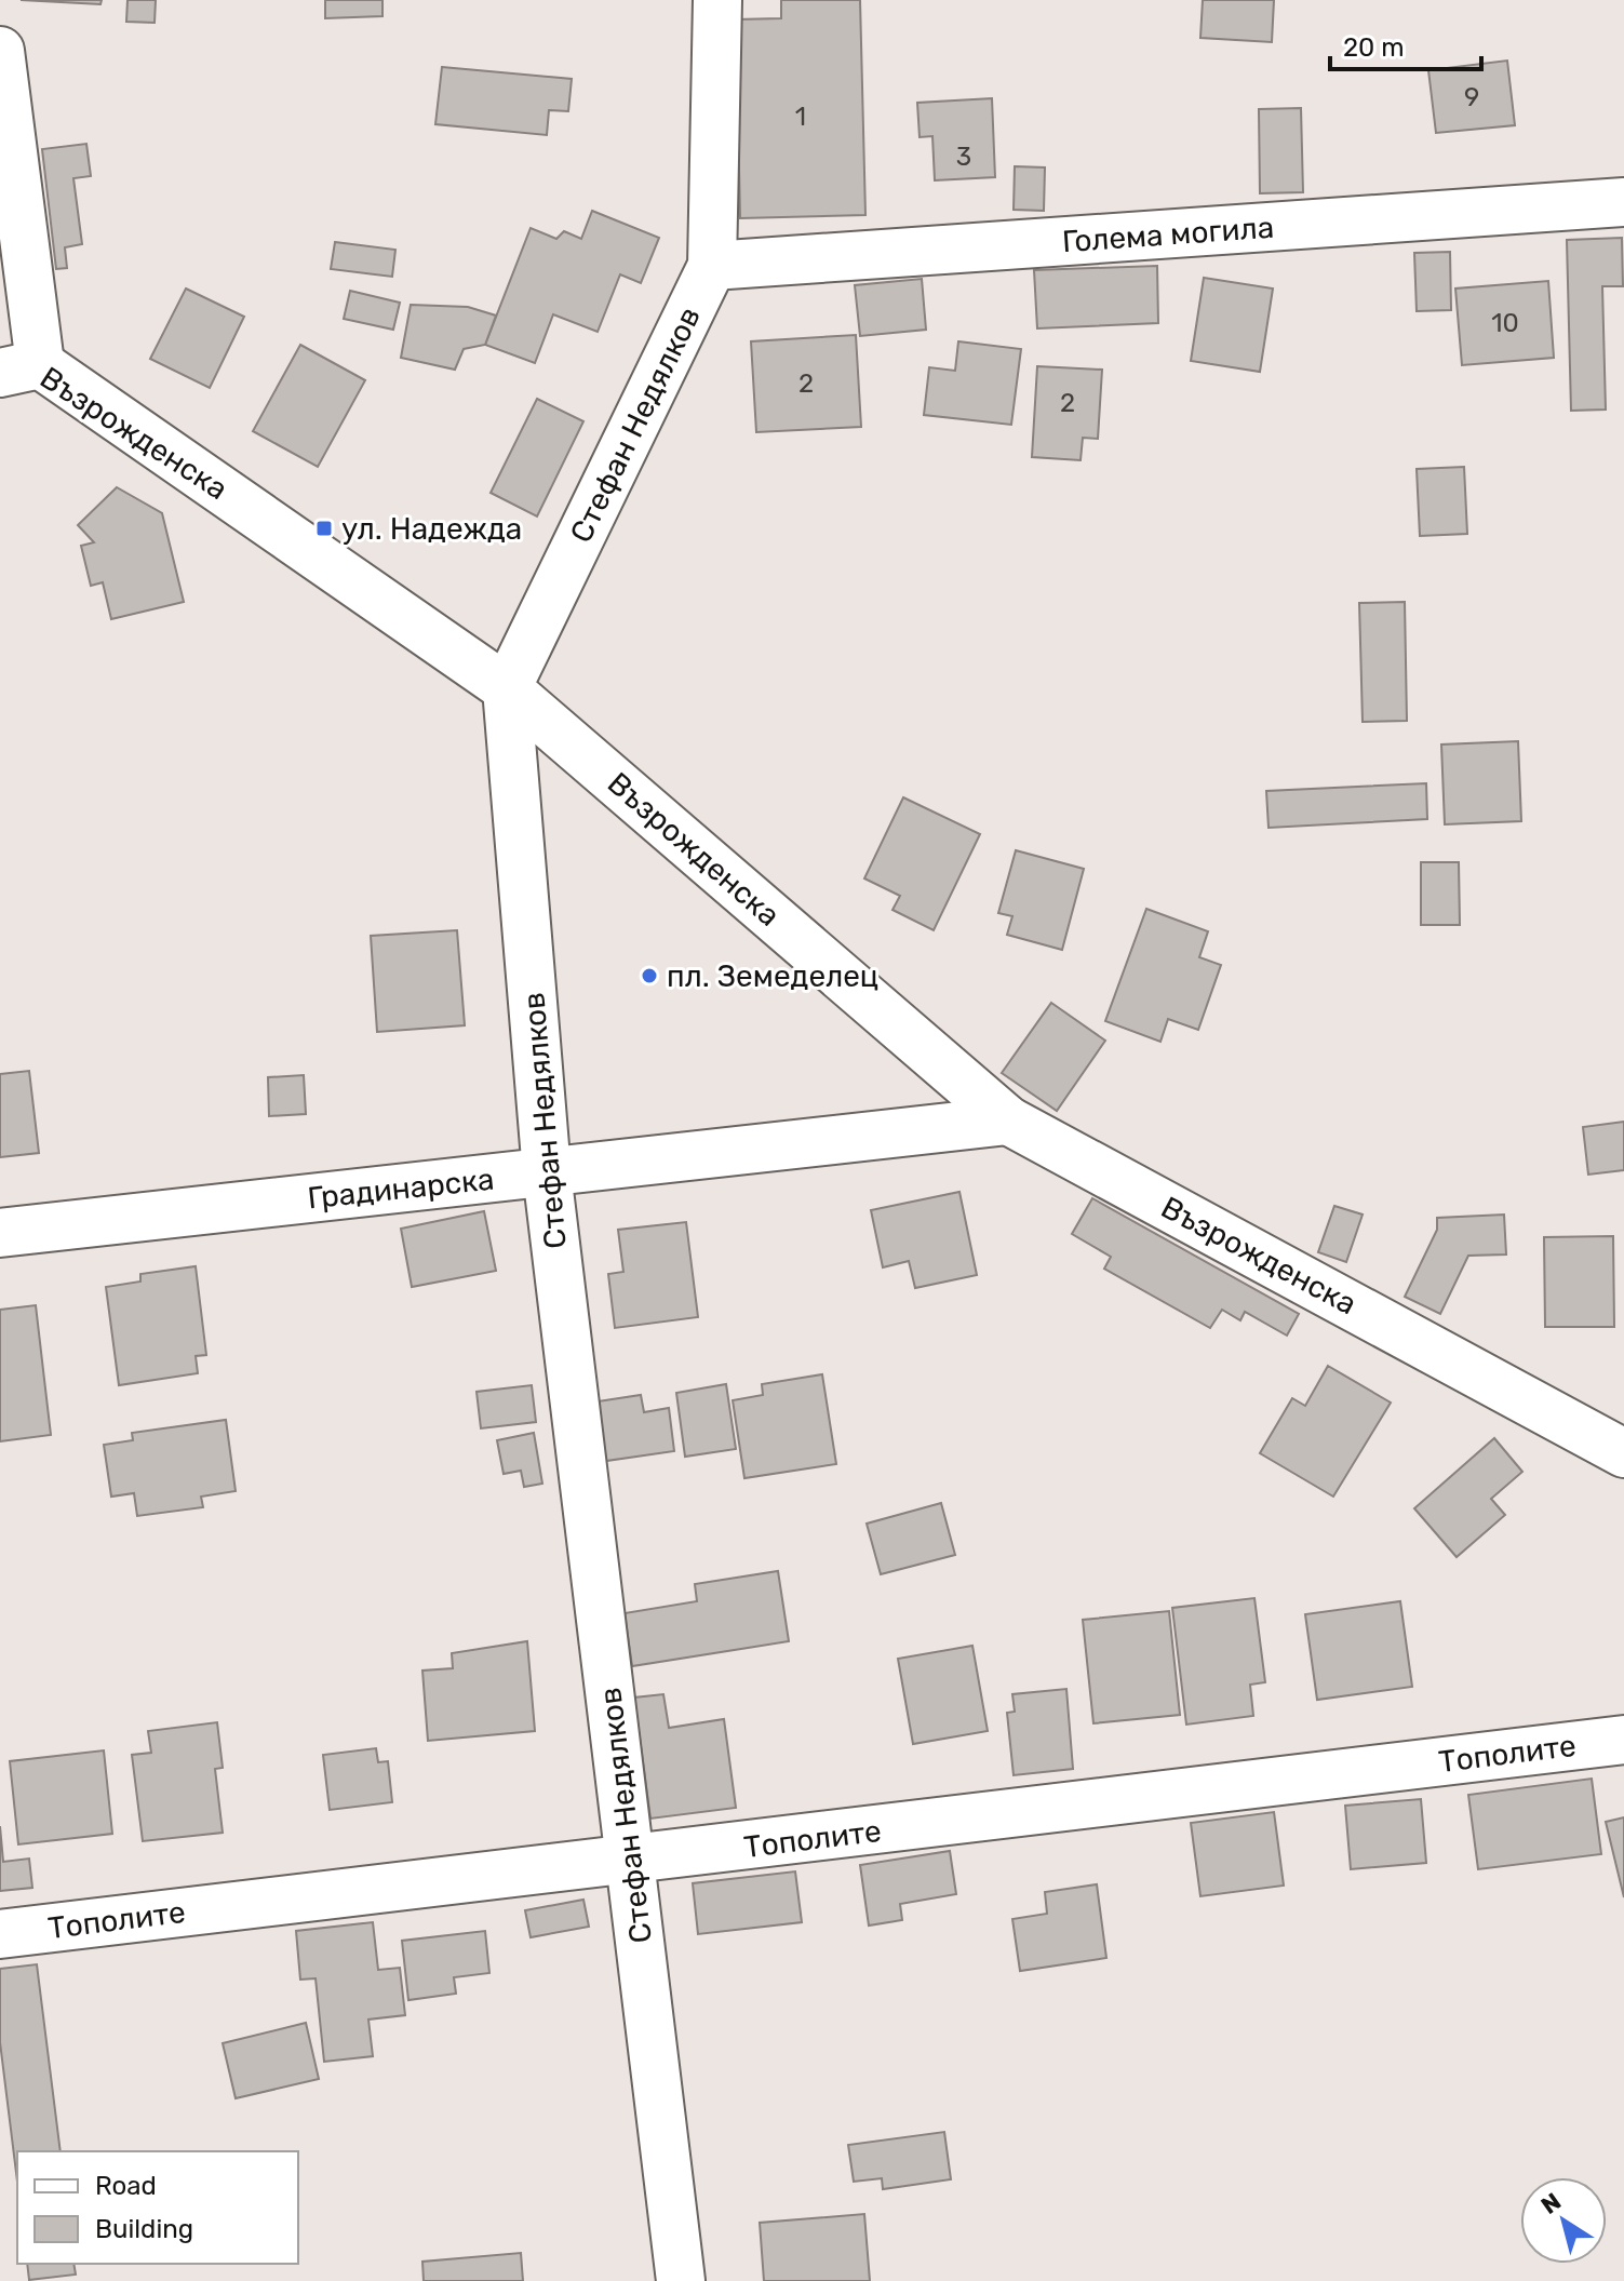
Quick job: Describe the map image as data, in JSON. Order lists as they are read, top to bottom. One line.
{"streets":{"street":["Голема могила","Стефан Недялков","Възрожденска","Градинарска","Тополите"]},"crossings":[["Голема могила","Стефан Недялков"],["Стефан Недялков","Възрожденска"],["Стефан Недялков","Градинарска"],["Стефан Недялков","Тополите"],["Възрожденска","Градинарска"]],"places":{"transit":["ул. Надежда"],"other":["пл. Земеделец"]},"house_numbers":["9","1","3","10","2","2"],"legend":["Road","Building"],"scale_bar":"20 m","north":"top left"}
